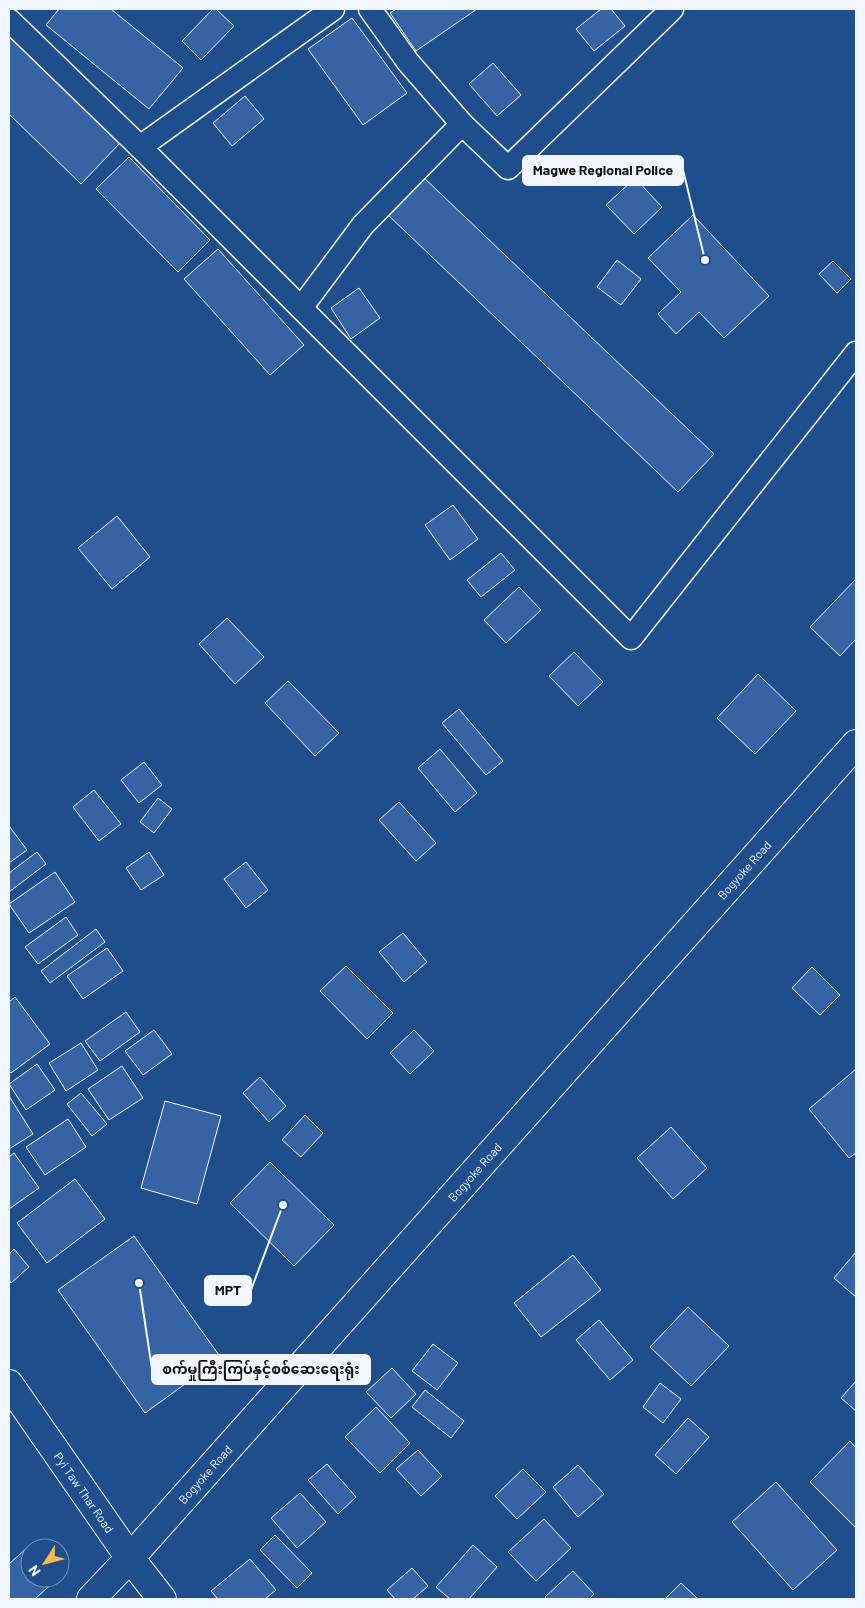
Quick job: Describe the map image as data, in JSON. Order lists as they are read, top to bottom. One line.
{"streets":{"main road":["Bogyoke Road","Pyi Taw Thar Road"]},"crossings":[["Bogyoke Road","Pyi Taw Thar Road"]],"places":["Magwe Regional Police","MPT","စက်မှုကြီးကြပ်နှင့်စစ်ဆေးရေးရုံး"],"north":"bottom left"}
